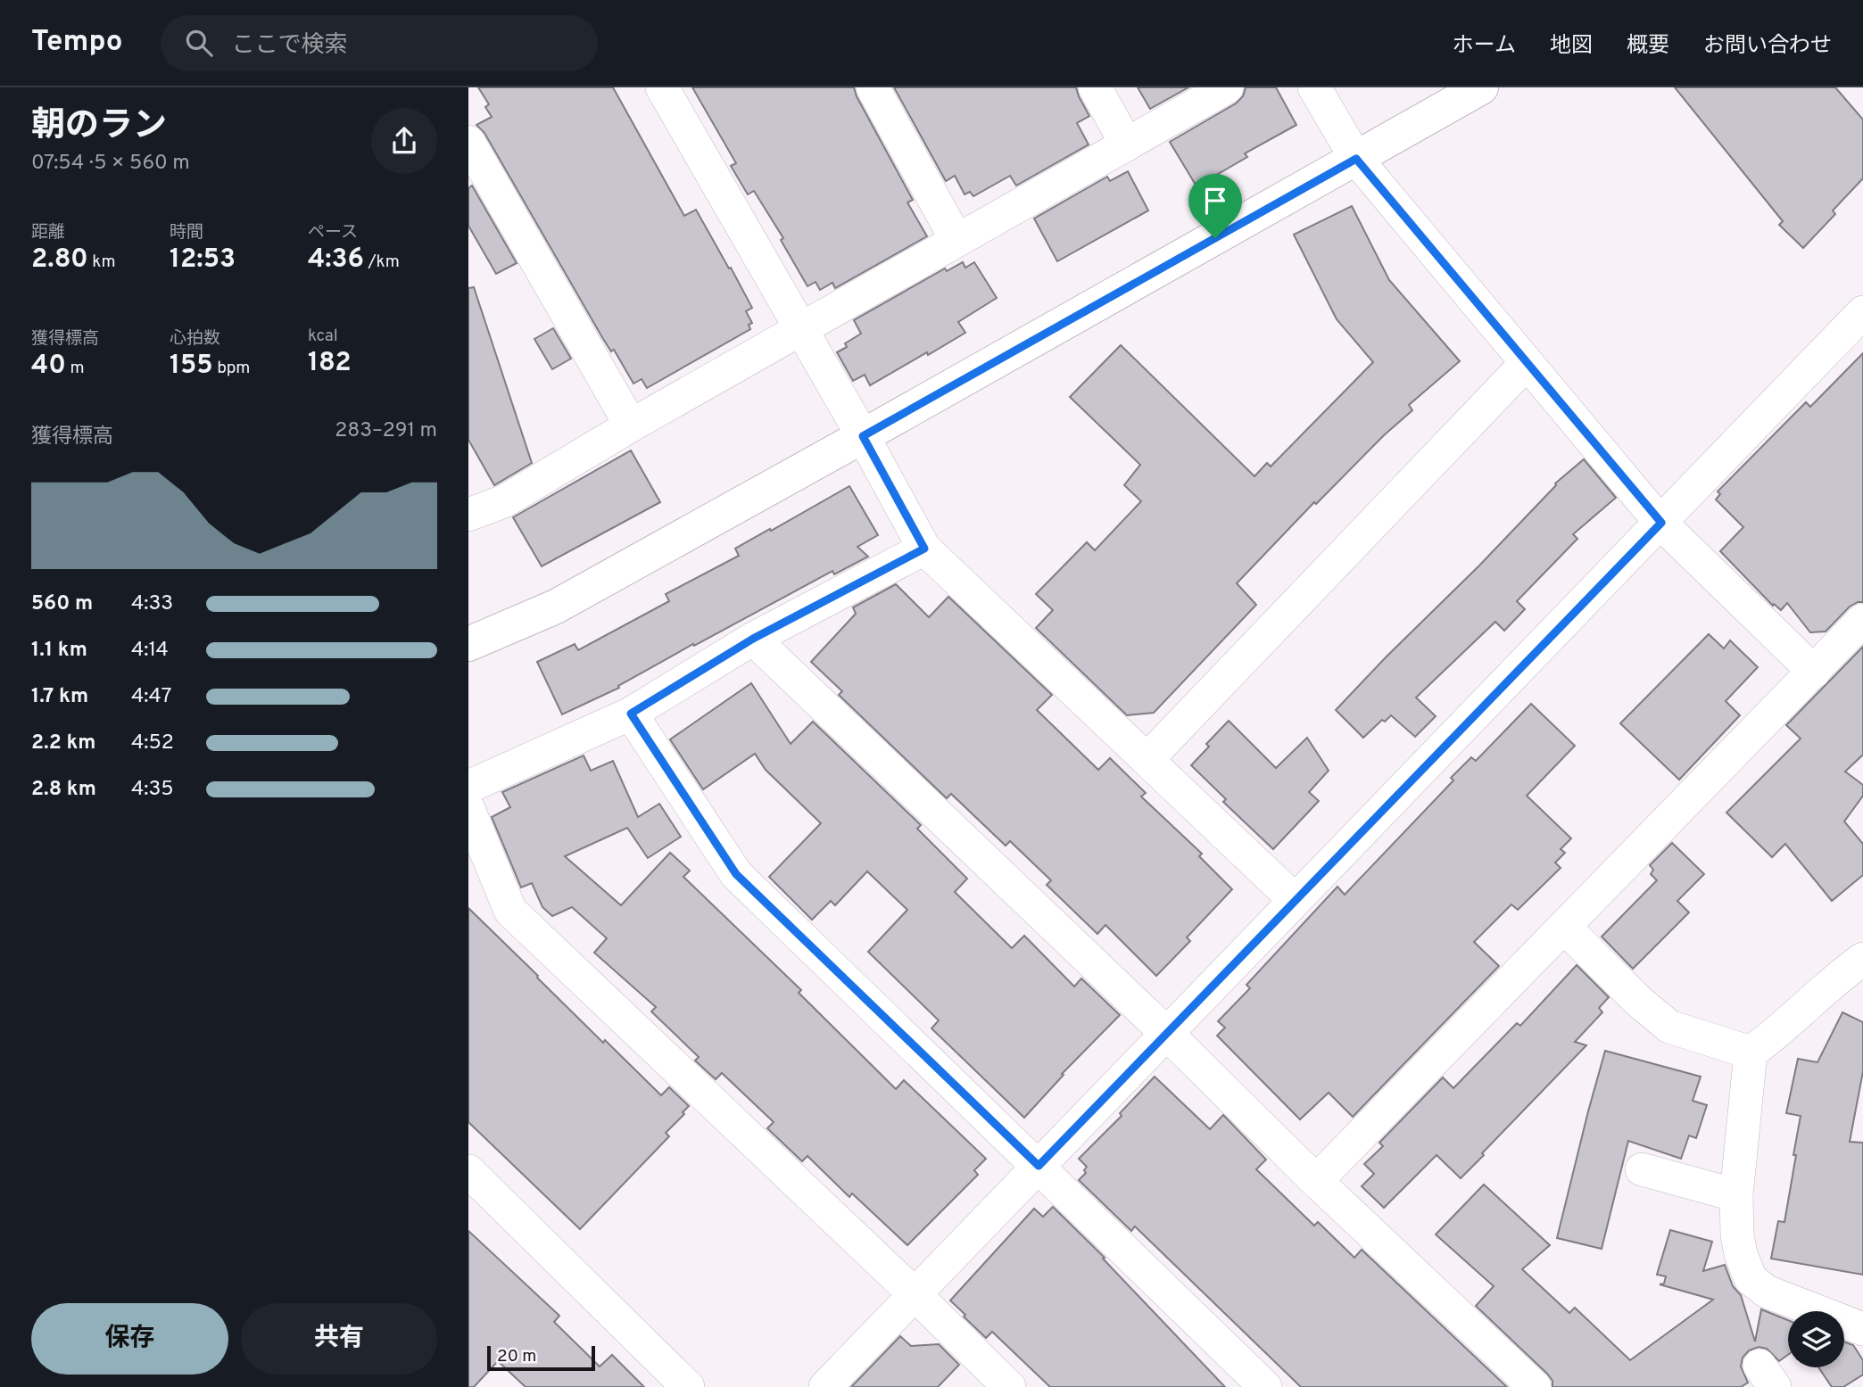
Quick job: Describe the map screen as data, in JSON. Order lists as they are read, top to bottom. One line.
{"scale_bar":"20 m","page":{"header":"Tempo","search":"ここで検索","nav":["ホーム","地図","概要","お問い合わせ"],"heading":["朝のラン","07:54 · 5 × 560 m"],"stats":[["距離","2.80 km"],["時間","12:53"],["ペース","4:36 /km"],["獲得標高","40 m"],["心拍数","155 bpm"],["kcal","182"]],"chart":["獲得標高","283–291 m"],"list":[{"name":"560 m","note":"4:33"},{"name":"1.1 km","note":"4:14"},{"name":"1.7 km","note":"4:47"},{"name":"2.2 km","note":"4:52"},{"name":"2.8 km","note":"4:35"}],"buttons":["保存","共有"],"scale":"20 m"}}
